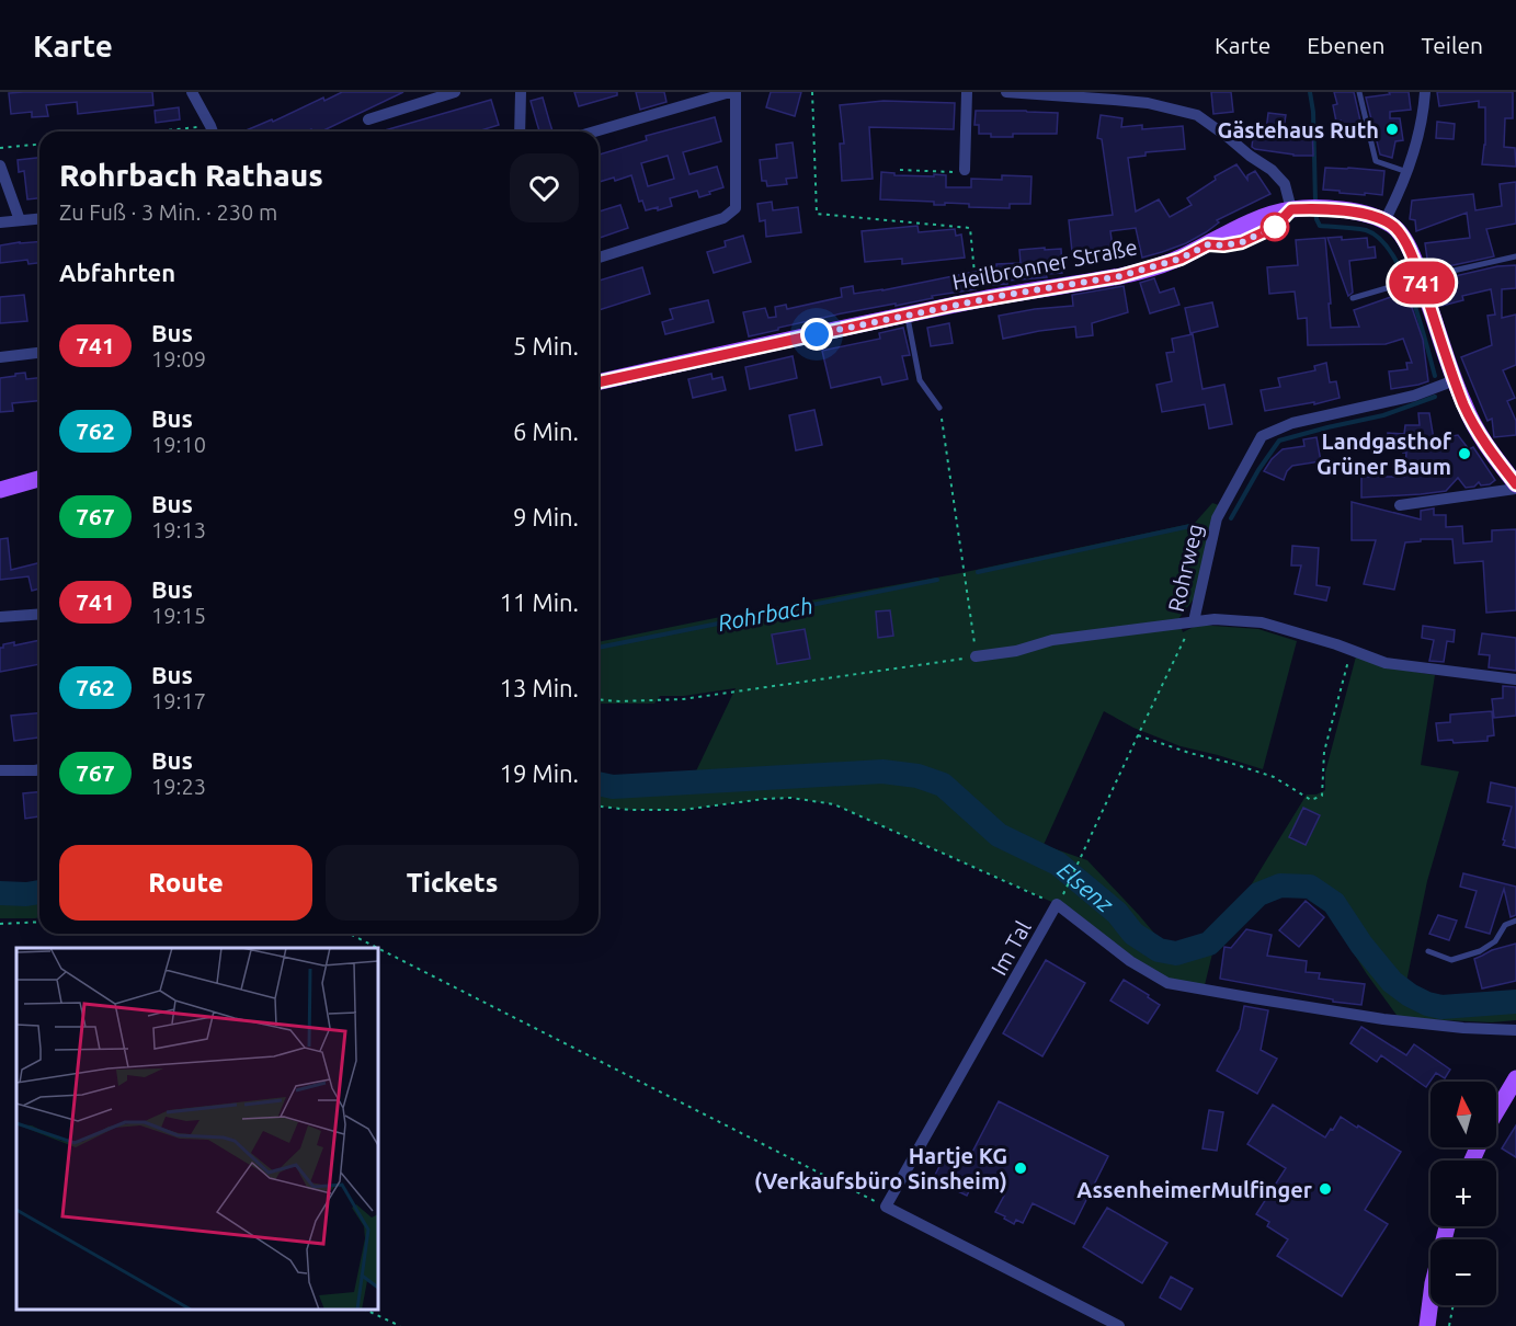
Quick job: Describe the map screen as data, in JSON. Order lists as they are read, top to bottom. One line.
{"streets":{"main road":["Heilbronner Straße"],"street":["Rohrweg","Im Tal"]},"water":["Rohrbach","Elsenz"],"places":["Gästehaus Ruth","Landgasthof Grüner Baum","Hartje KG (Verkaufsbüro Sinsheim)","AssenheimerMulfinger"],"lines":["bus line 741"],"north":"top","page":{"header":"Karte","nav":["Karte","Ebenen","Teilen"],"on_map":"741","heading":[["Rohrbach Rathaus","Zu Fuß · 3 Min. · 230 m"],"Abfahrten"],"list":[{"mark":"741","name":"Bus","note":"19:09","value":"5 Min."},{"mark":"762","name":"Bus","note":"19:10","value":"6 Min."},{"mark":"767","name":"Bus","note":"19:13","value":"9 Min."},{"mark":"741","name":"Bus","note":"19:15","value":"11 Min."},{"mark":"762","name":"Bus","note":"19:17","value":"13 Min."},{"mark":"767","name":"Bus","note":"19:23","value":"19 Min."}],"buttons":["Route","Tickets"],"map_buttons":["+","−"]}}
